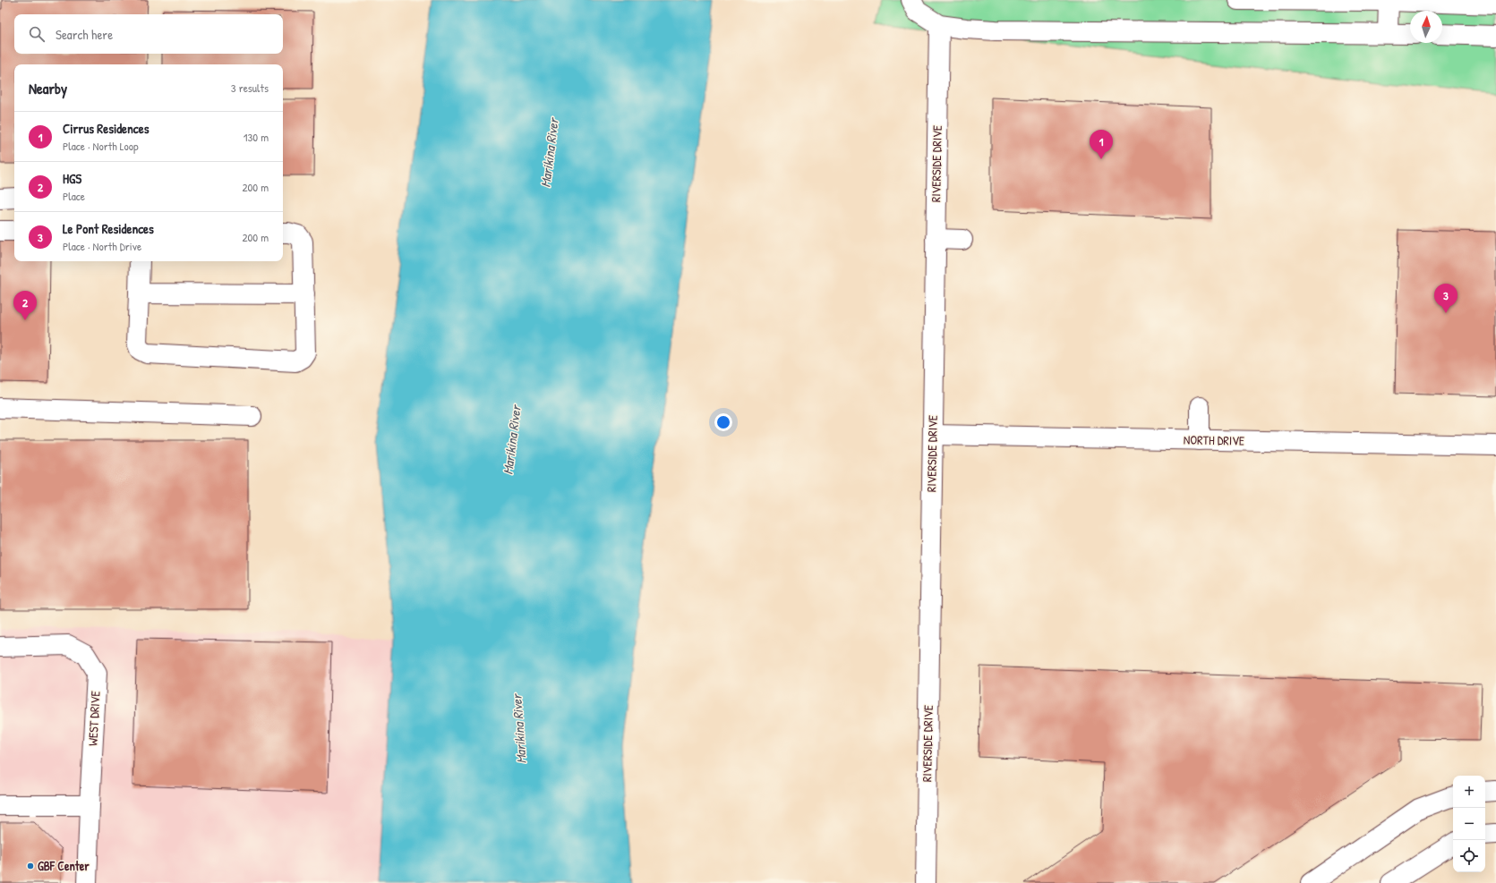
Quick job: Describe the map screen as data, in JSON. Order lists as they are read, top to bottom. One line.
{"streets":{"street":["RIVERSIDE DRIVE","NORTH DRIVE","WEST DRIVE"]},"crossings":[["RIVERSIDE DRIVE","NORTH DRIVE"]],"water":["Marikina River"],"places":["GBF Center"],"north":"top","page":{"search":"Search here","heading":["Nearby","3 results"],"list":[{"mark":"1","name":"Cirrus Residences","note":"Place · North Loop","value":"130 m"},{"mark":"2","name":"HGS","note":"Place","value":"200 m"},{"mark":"3","name":"Le Pont Residences","note":"Place · North Drive","value":"200 m"}],"pins":["1","3","2"],"map_buttons":["+","−"]}}
